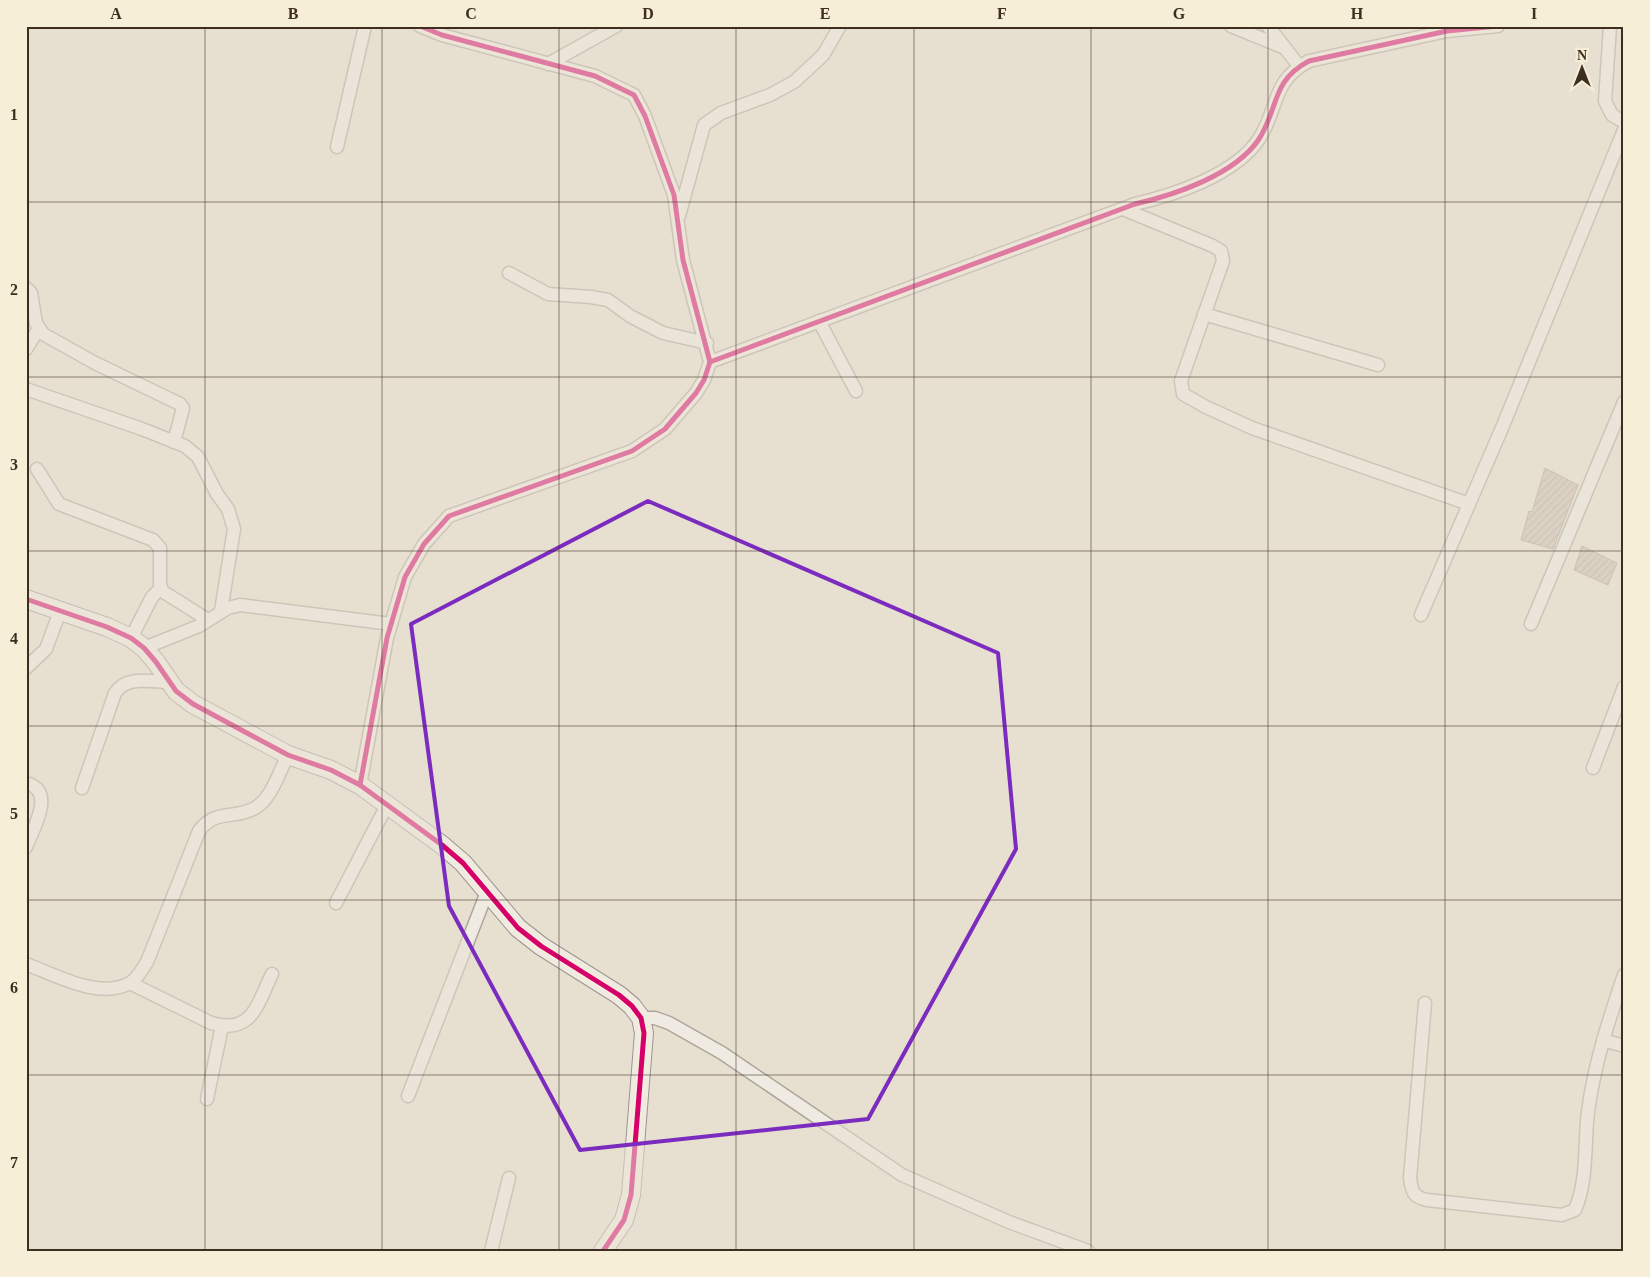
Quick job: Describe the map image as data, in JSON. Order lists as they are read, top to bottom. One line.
{"north":"top","grid":{"columns":["A","B","C","D","E","F","G","H","I"],"rows":["1","2","3","4","5","6","7"]}}
